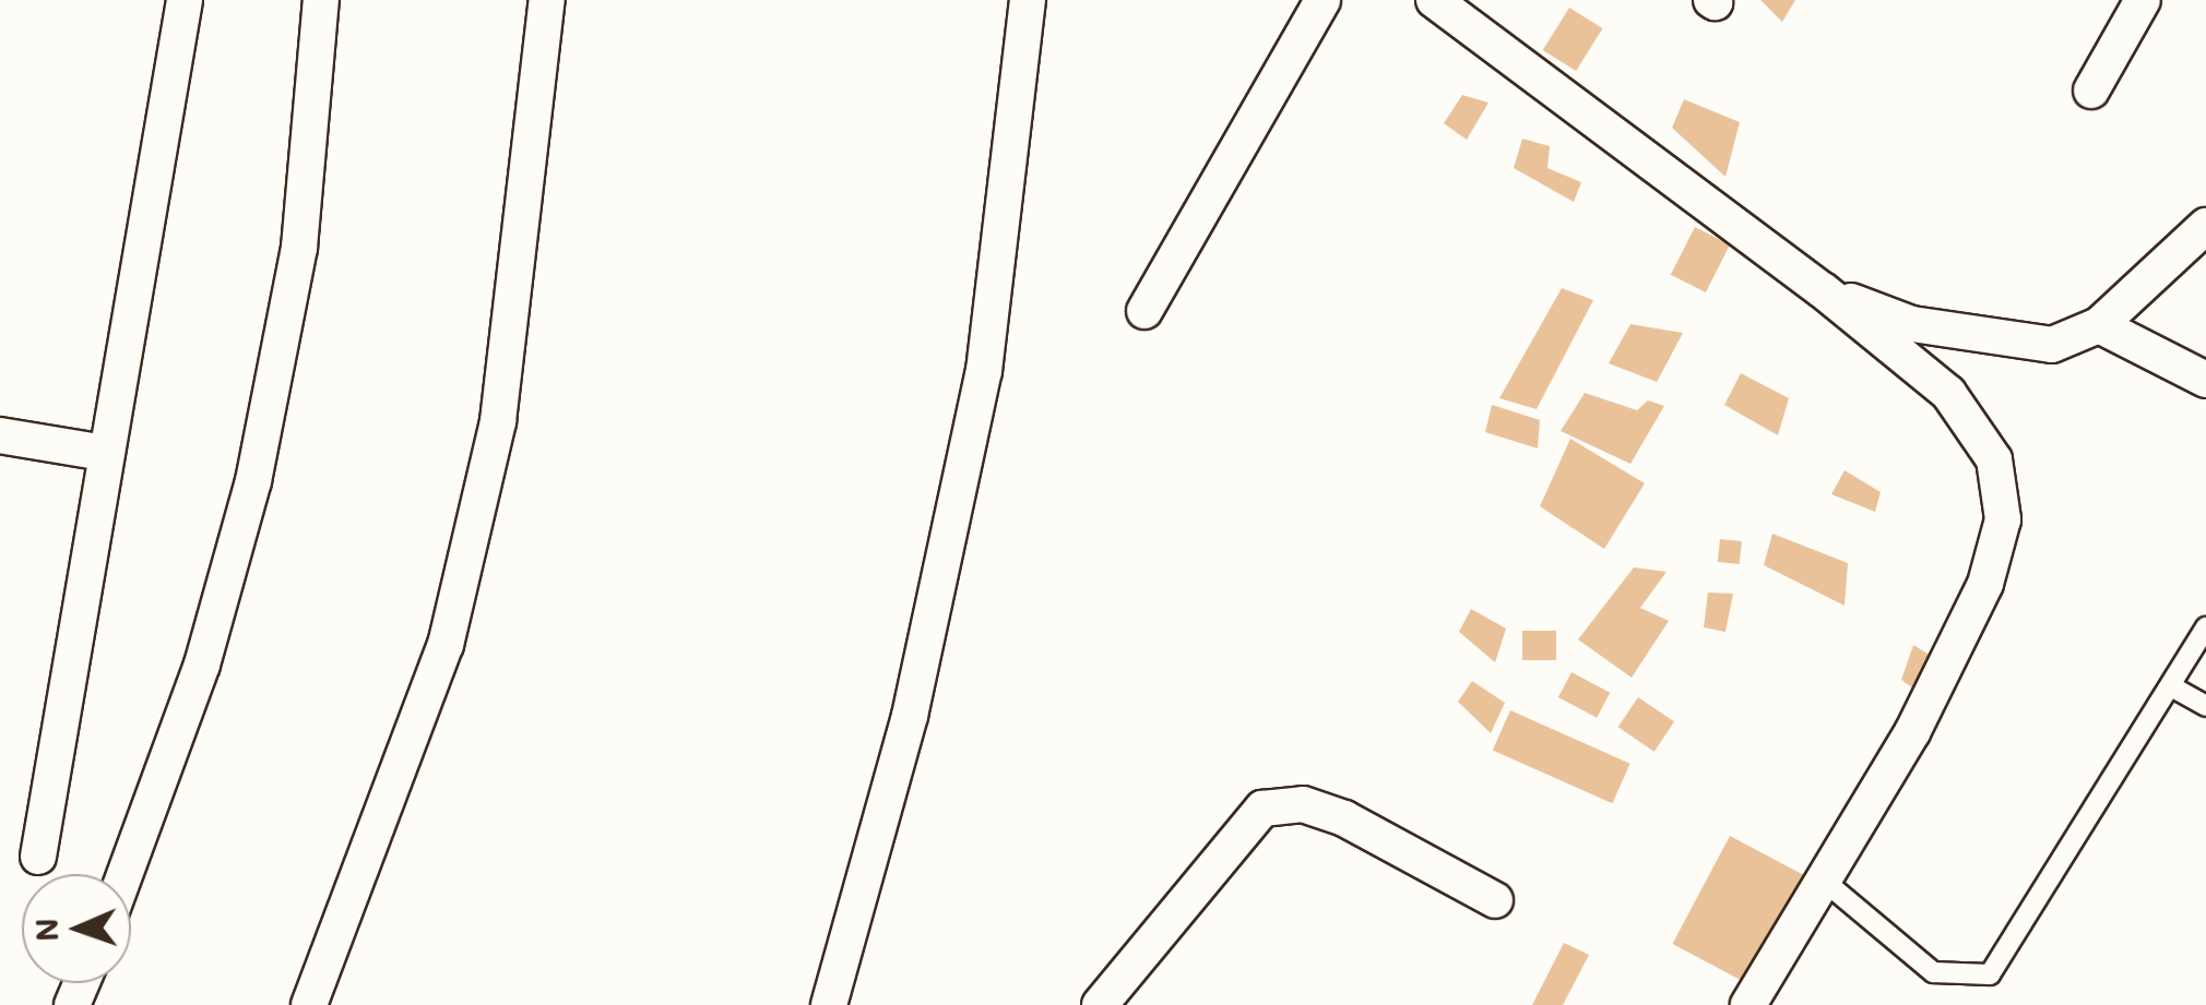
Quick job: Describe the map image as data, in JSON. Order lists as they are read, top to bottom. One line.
{"north":"left"}
